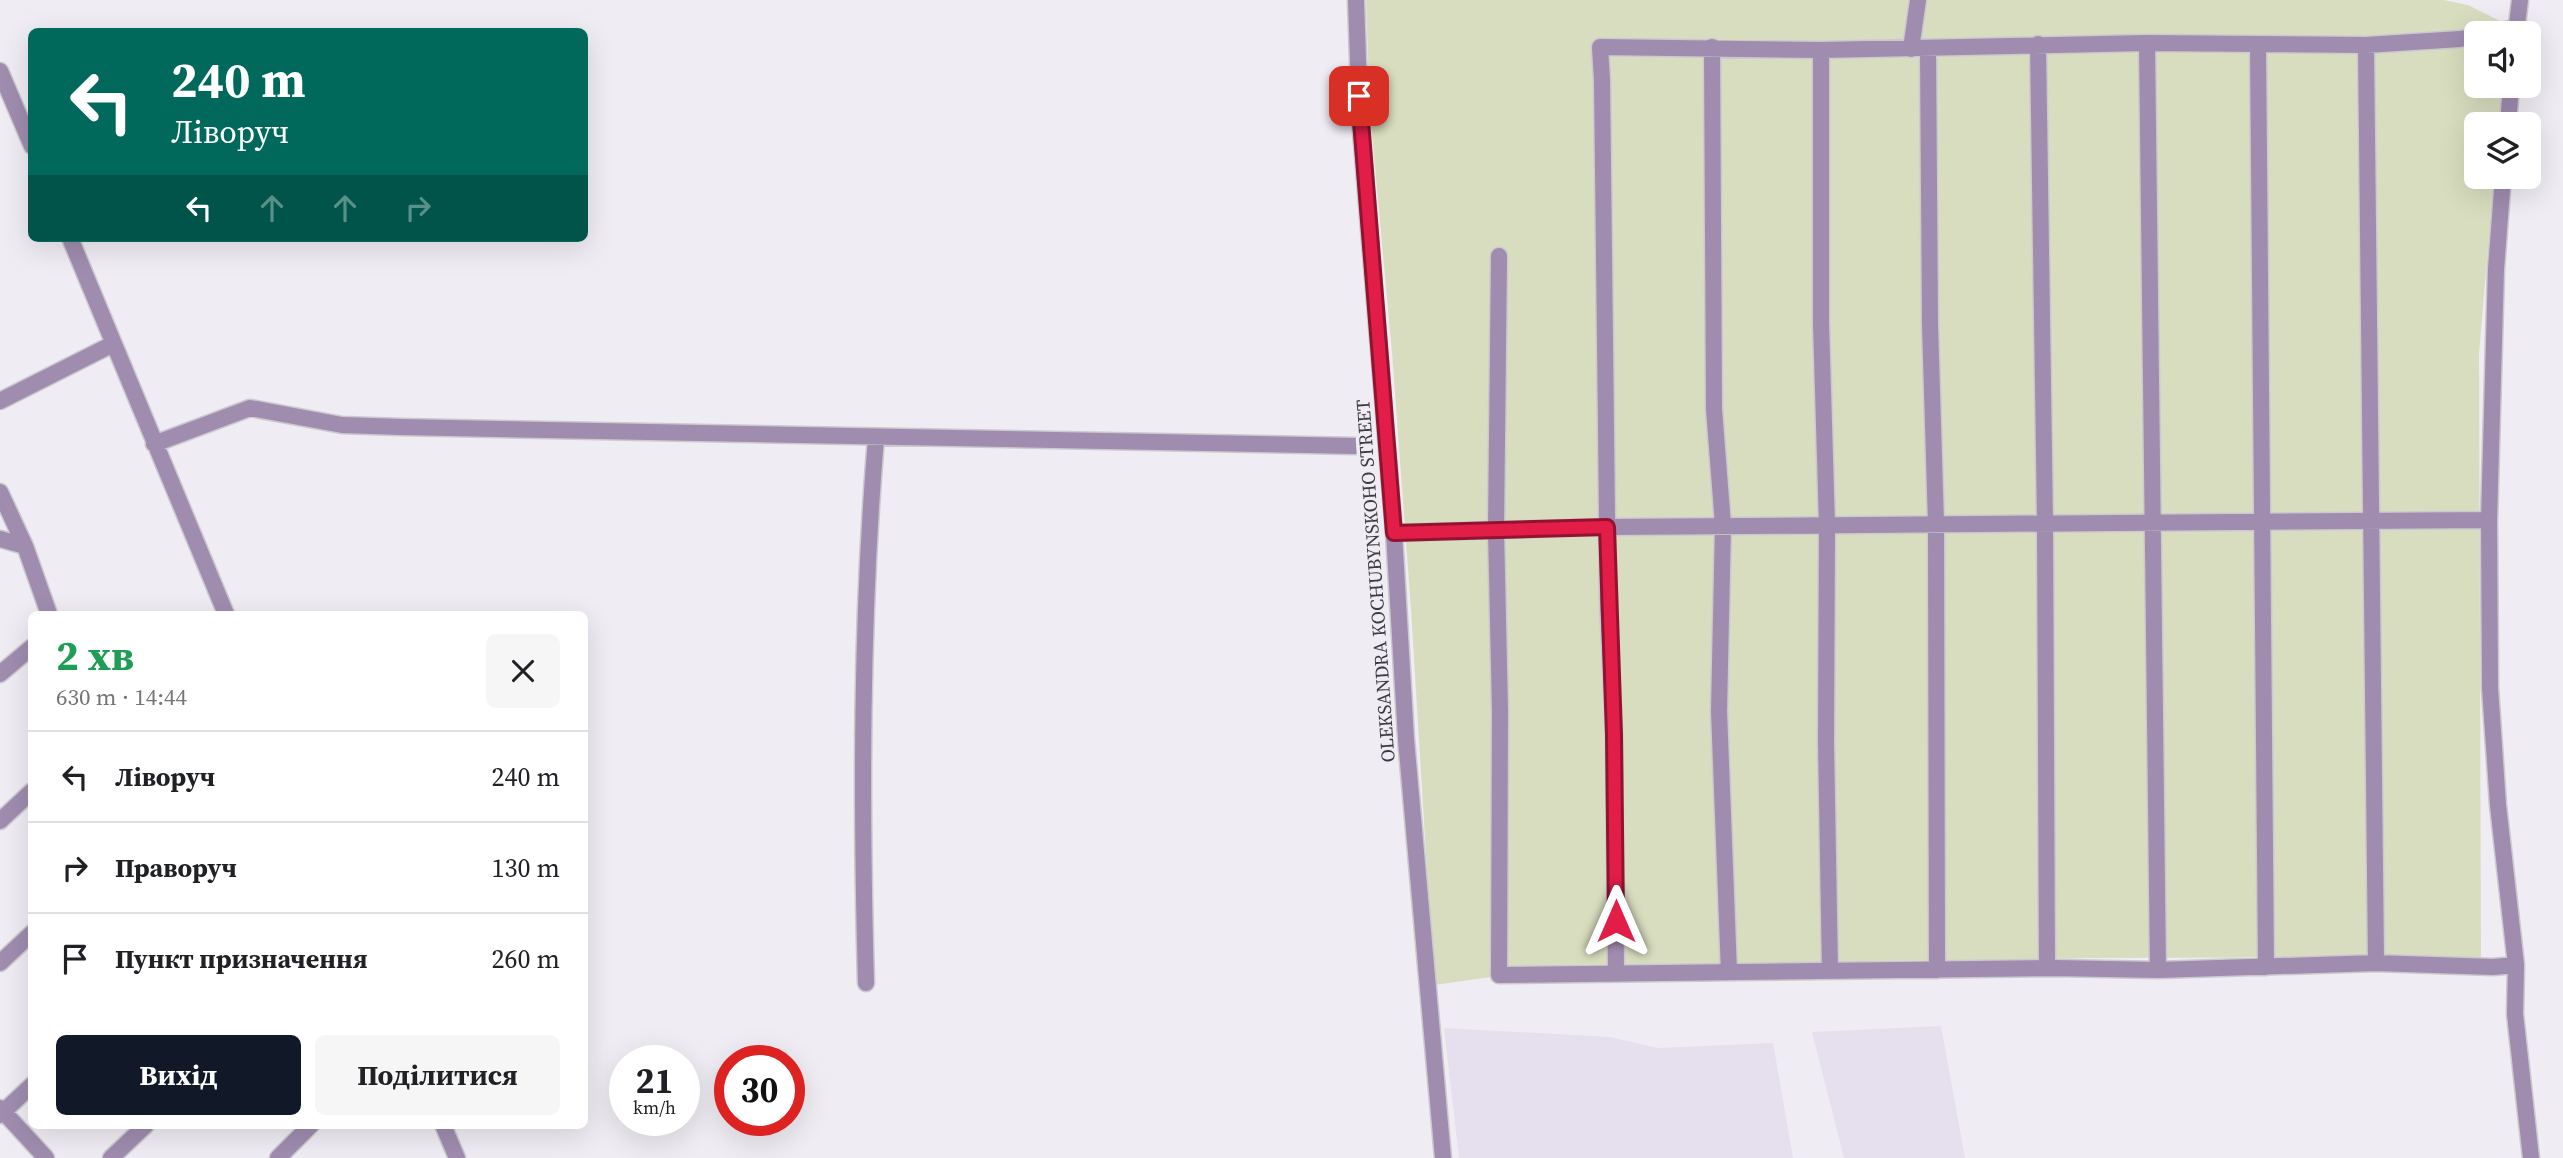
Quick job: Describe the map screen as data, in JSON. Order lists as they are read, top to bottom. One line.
{"streets":{"street":["OLEKSANDRA KOCHUBYNSKOHO STREET"]},"page":{"turn":["240 m","Ліворуч"],"heading":["2 хв","630 m · 14:44"],"list":[{"name":"Ліворуч","value":"240 m"},{"name":"Праворуч","value":"130 m"},{"name":"Пункт призначення","value":"260 m"}],"buttons":["Вихід","Поділитися"],"speed":"21 km/h","limit":"30"}}
